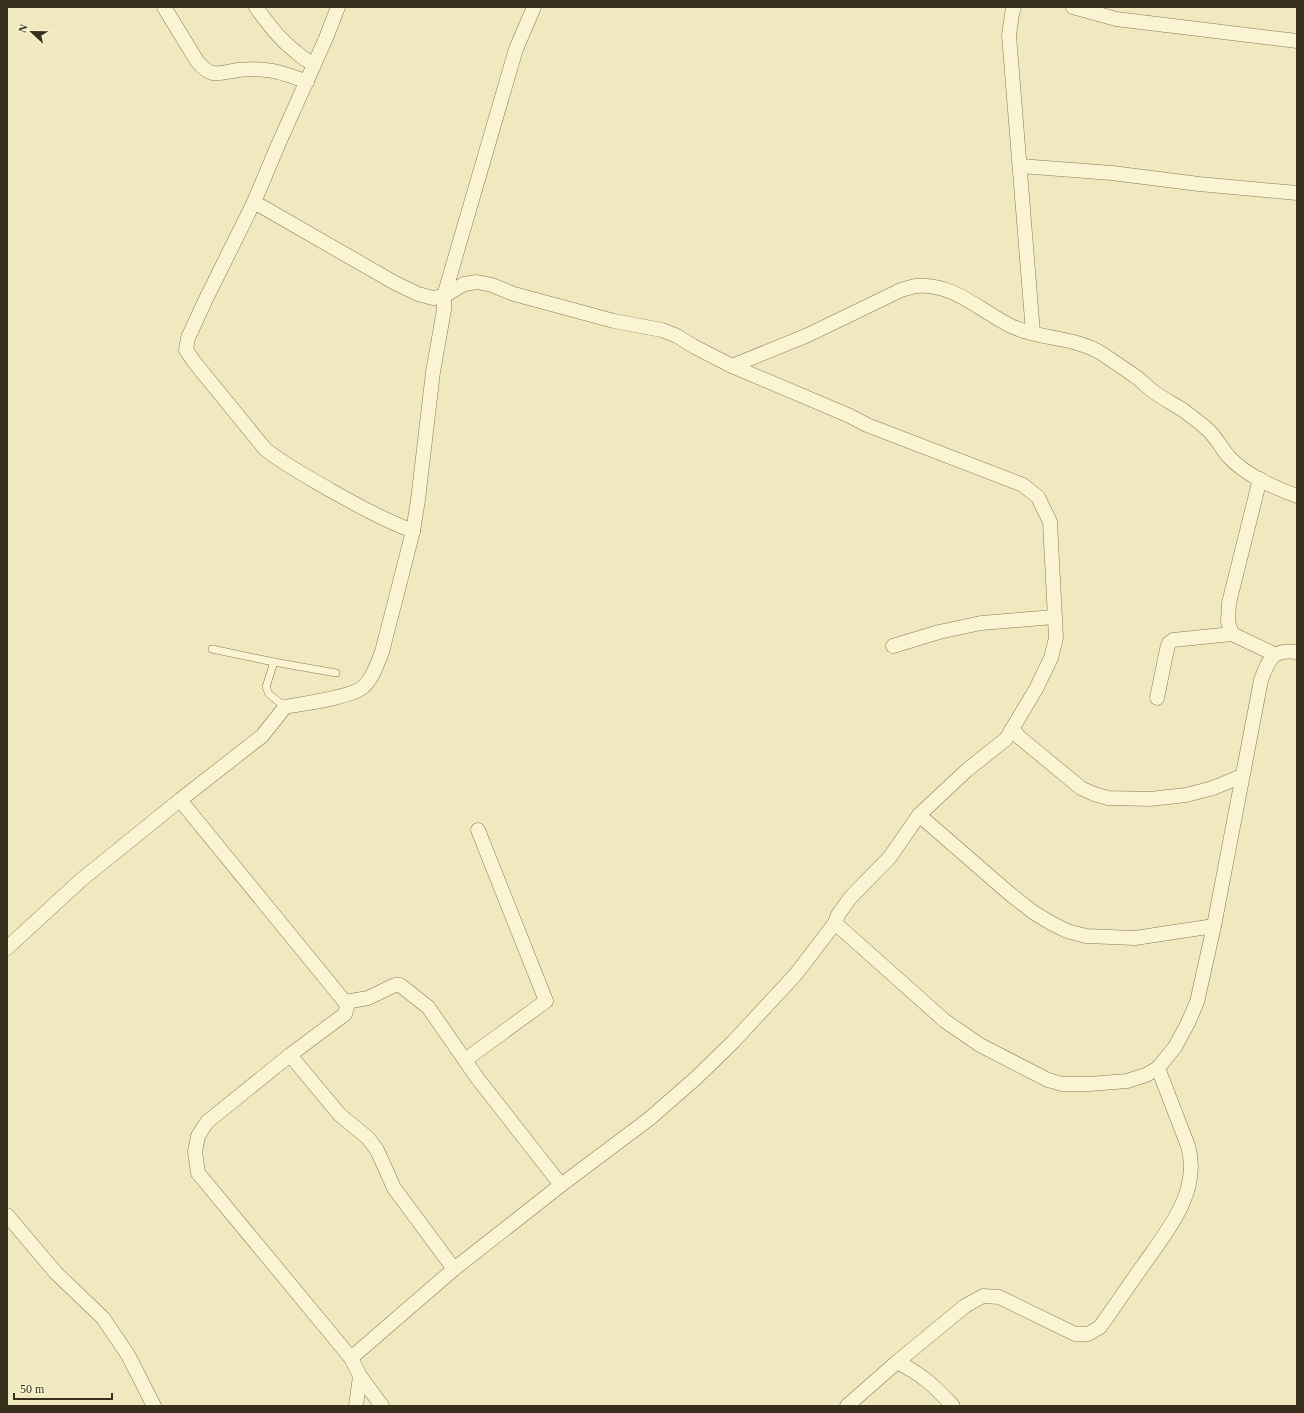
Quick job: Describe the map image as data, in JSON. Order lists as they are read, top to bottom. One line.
{"scale_bar":"50 m","north":"left"}
